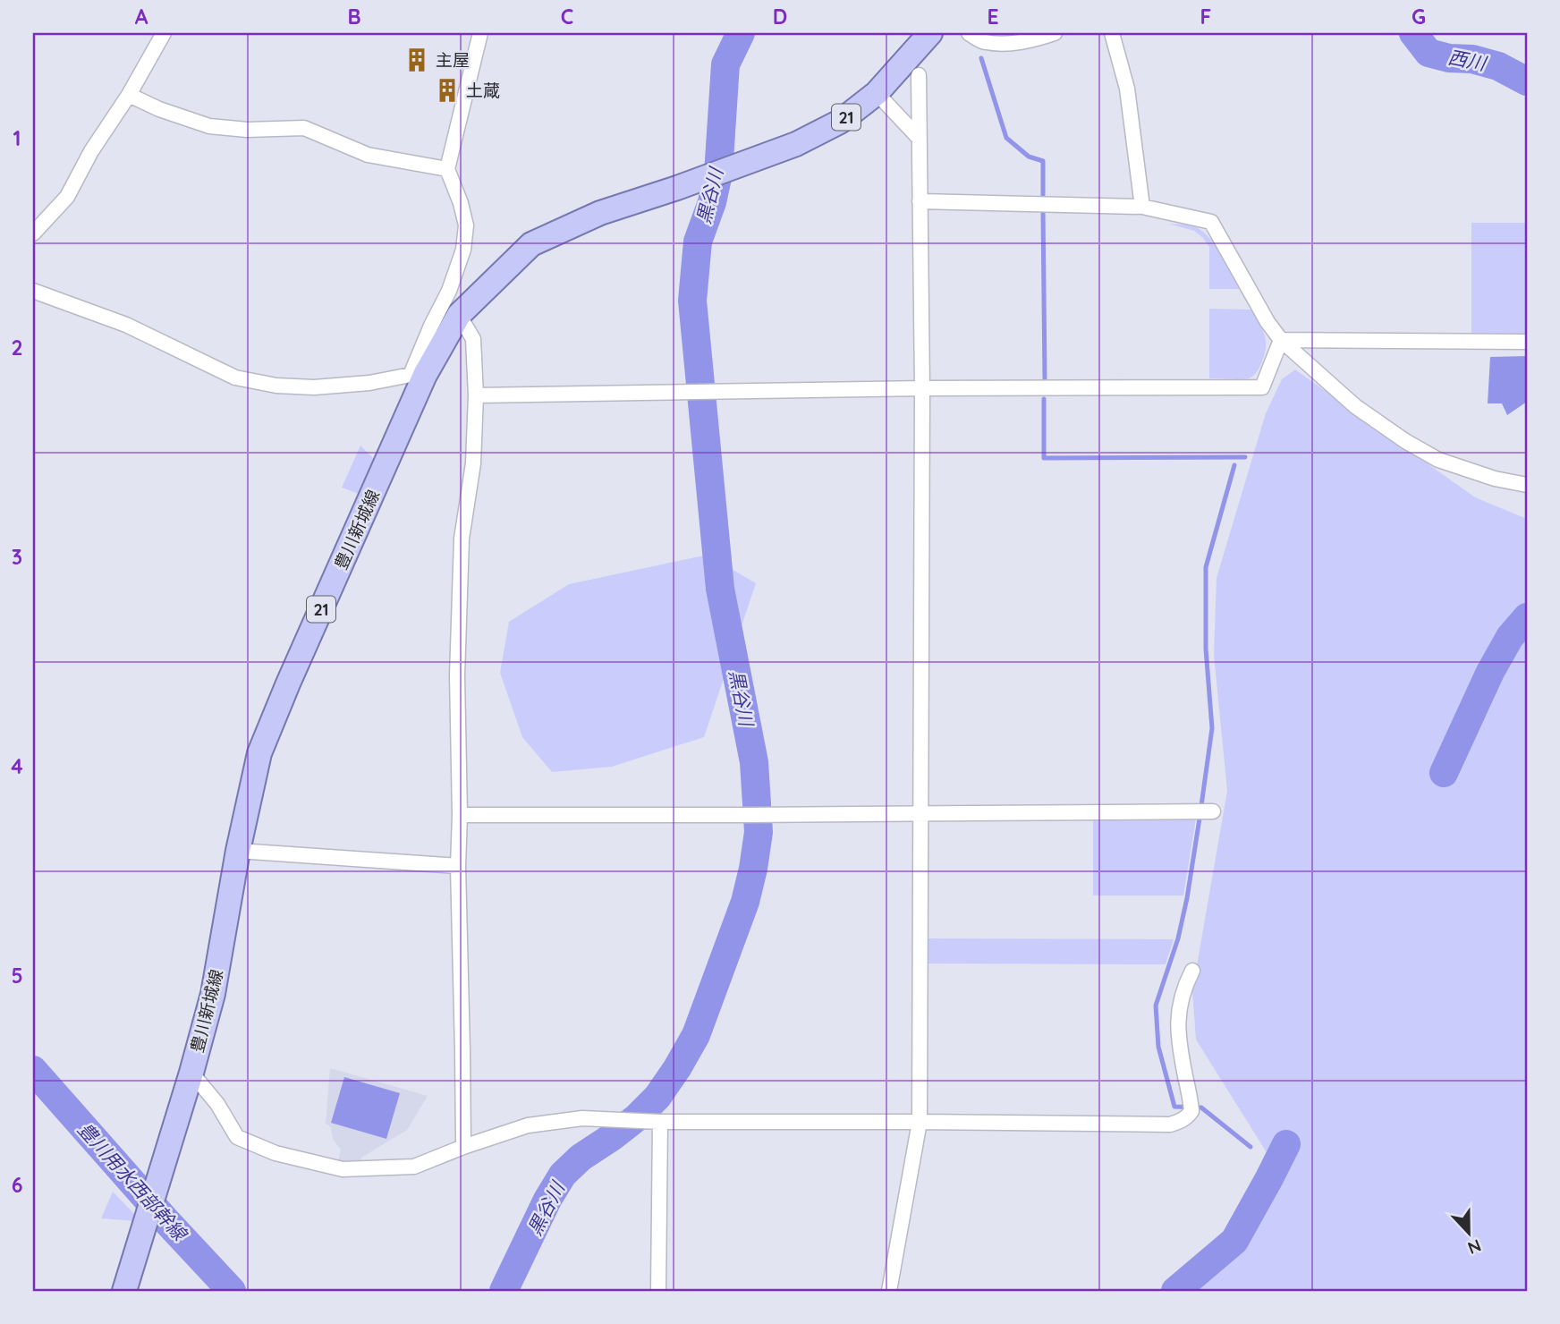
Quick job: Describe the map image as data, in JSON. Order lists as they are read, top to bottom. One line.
{"streets":{"main road":["21","豊川新城線"]},"water":["西川","黒谷川","豊川用水西部幹線"],"places":{"building":["主屋","土蔵"]},"north":"bottom","grid":{"columns":["A","B","C","D","E","F","G"],"rows":["1","2","3","4","5","6"]}}
